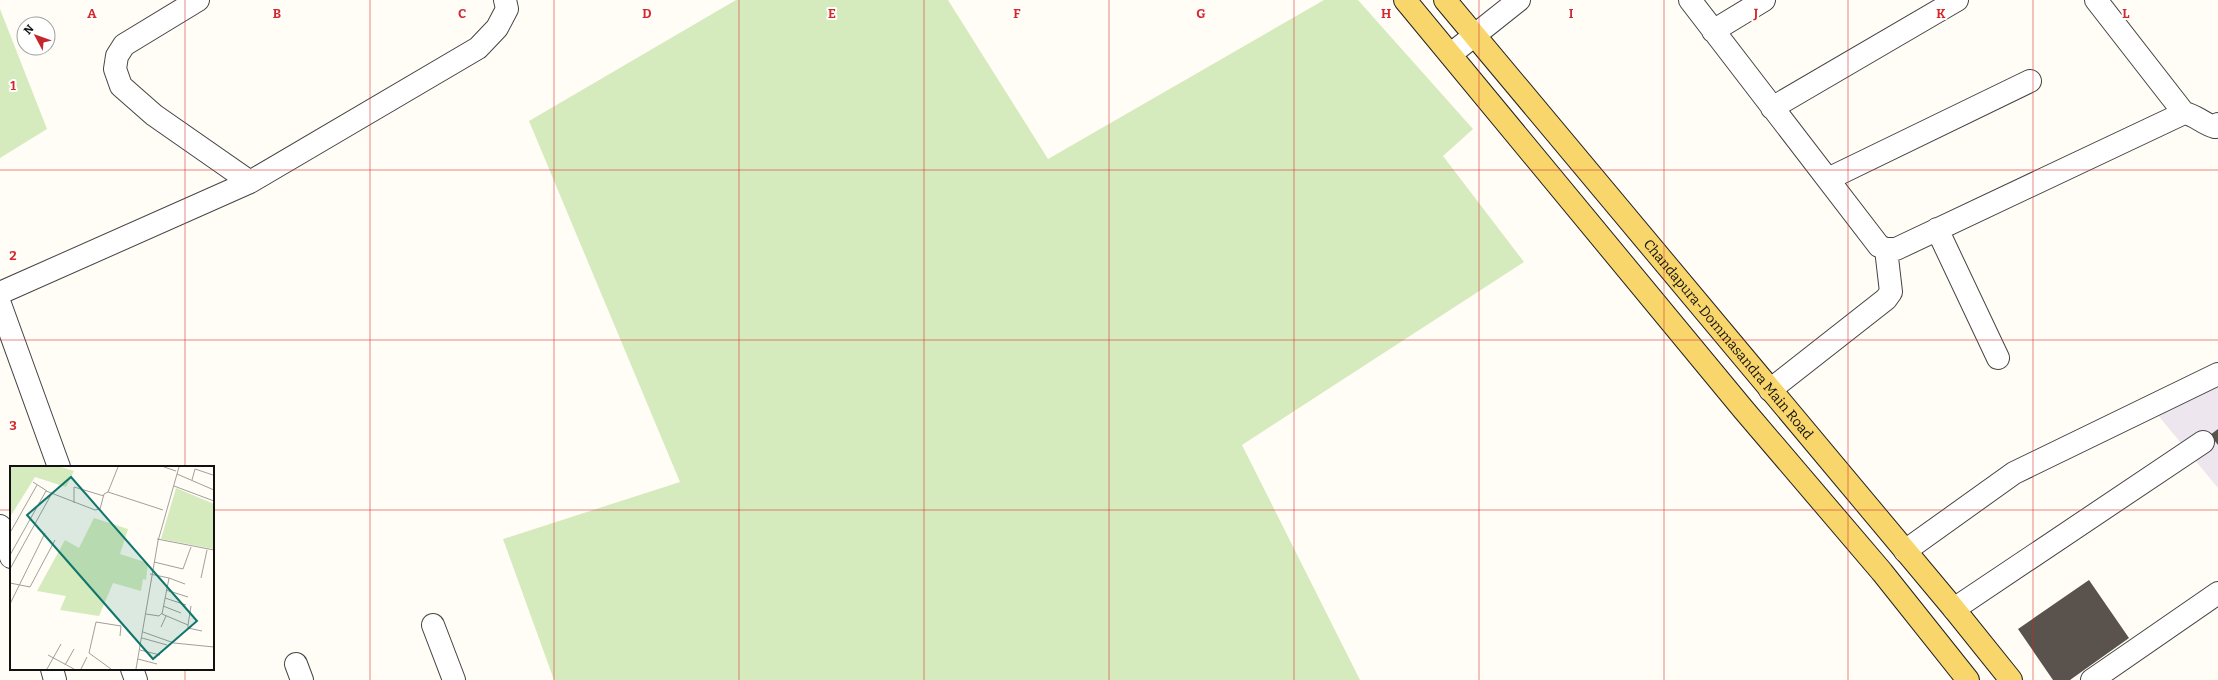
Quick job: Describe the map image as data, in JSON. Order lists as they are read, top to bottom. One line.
{"streets":{"main road":["Chandapura-Dommasandra Main Road"]},"north":"top left","grid":{"columns":["A","B","C","D","E","F","G","H","I","J","K","L"],"rows":["1","2","3"]}}
